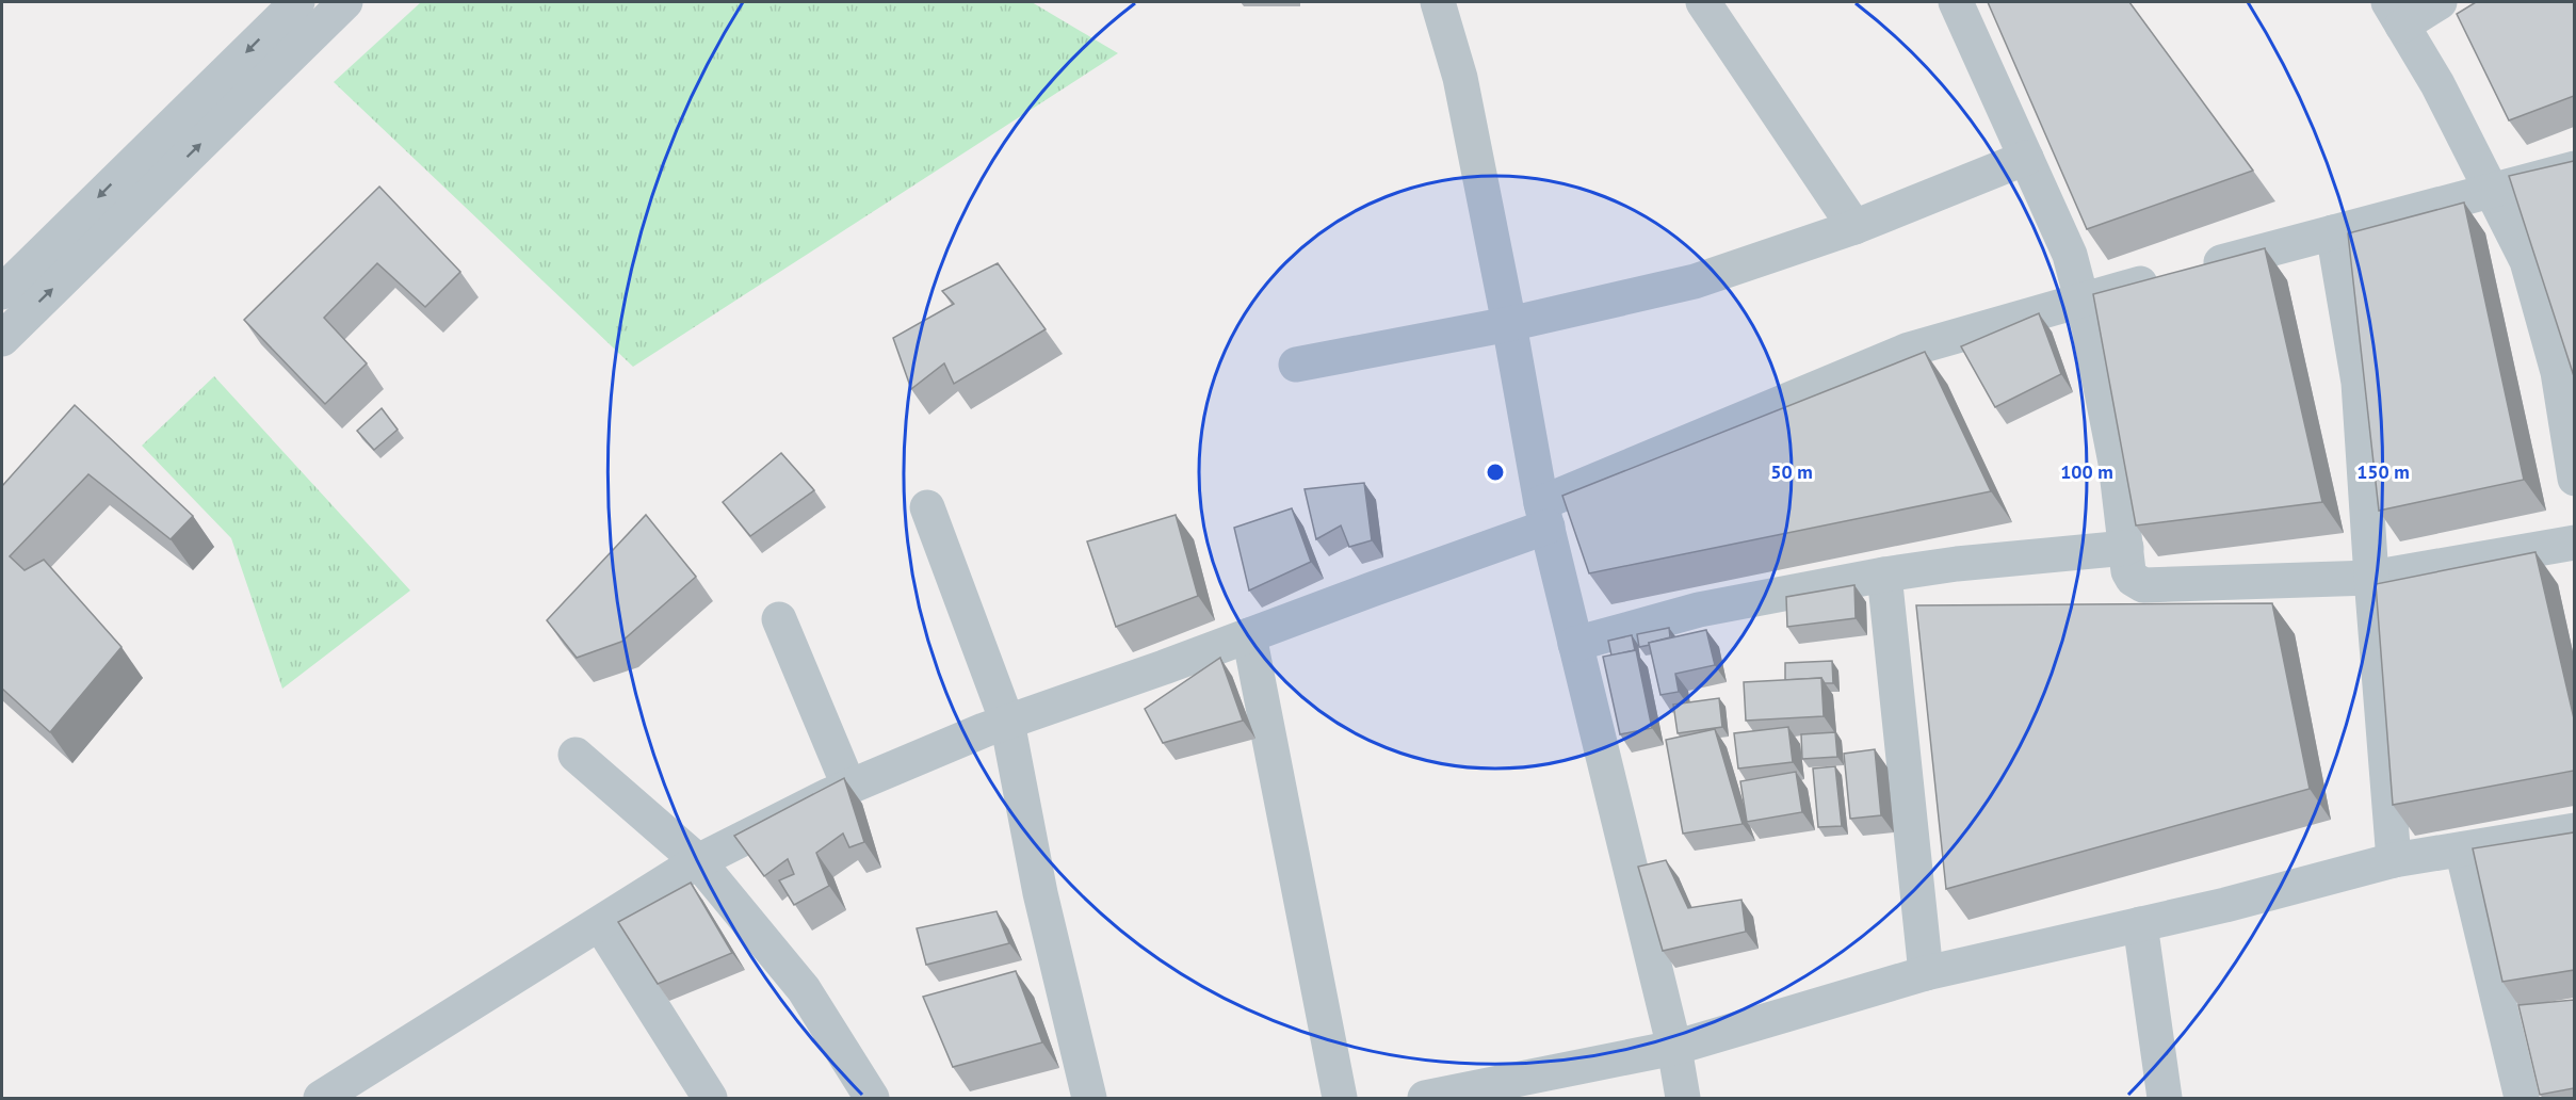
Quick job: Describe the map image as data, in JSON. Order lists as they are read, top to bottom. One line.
{"rings":["50 m","100 m","150 m"]}
